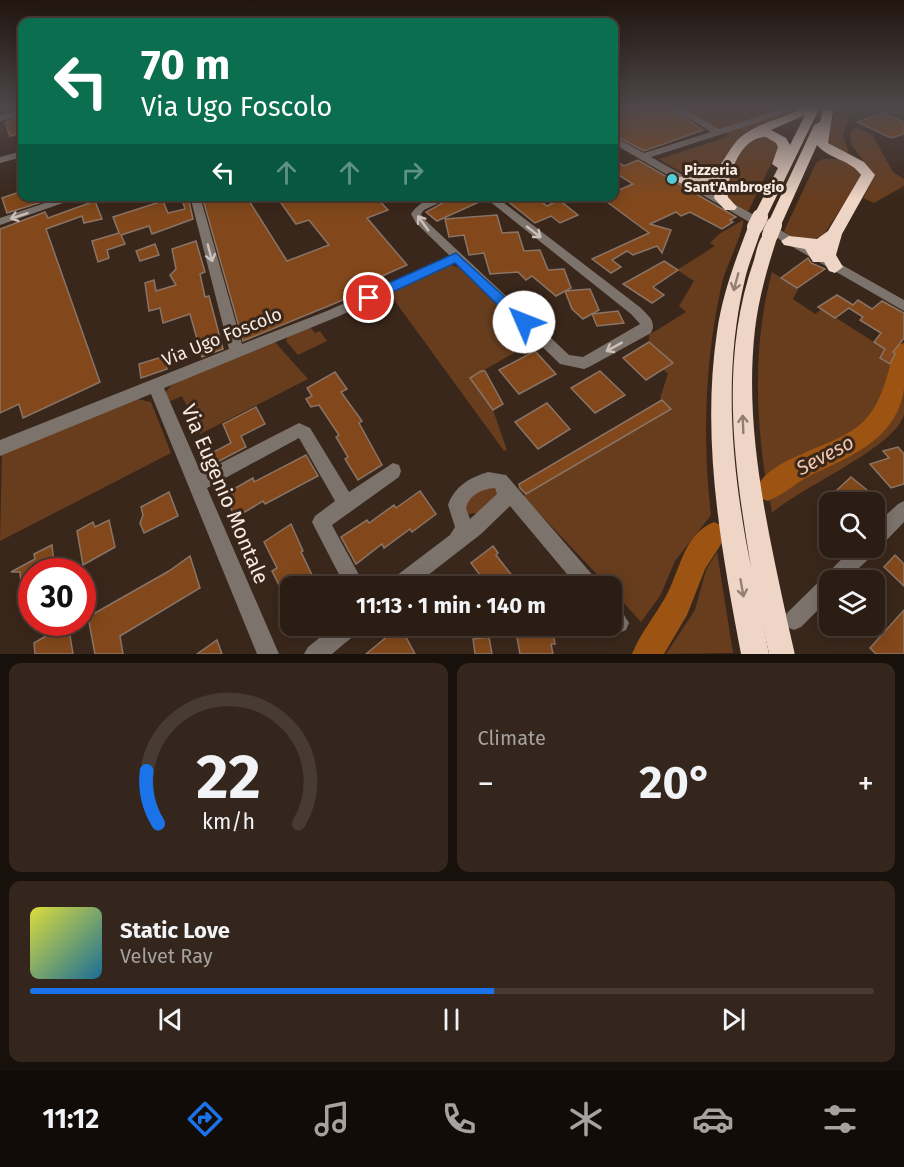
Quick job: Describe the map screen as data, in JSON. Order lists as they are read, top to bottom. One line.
{"streets":{"street":["Via Ugo Foscolo","Via Eugenio Montale"]},"crossings":[["Via Ugo Foscolo","Via Eugenio Montale"]],"water":["Seveso"],"places":["Pizzeria Sant'Ambrogio"],"page":{"turn":["70 m","Via Ugo Foscolo"],"limit":"30","trip":"11:13 · 1 min · 140 m","tile":"Climate","heat":["−","20°","+"],"song":["Static Love","Velvet Ray"],"tabs":"11:12","gauge":["22","km/h"]}}
